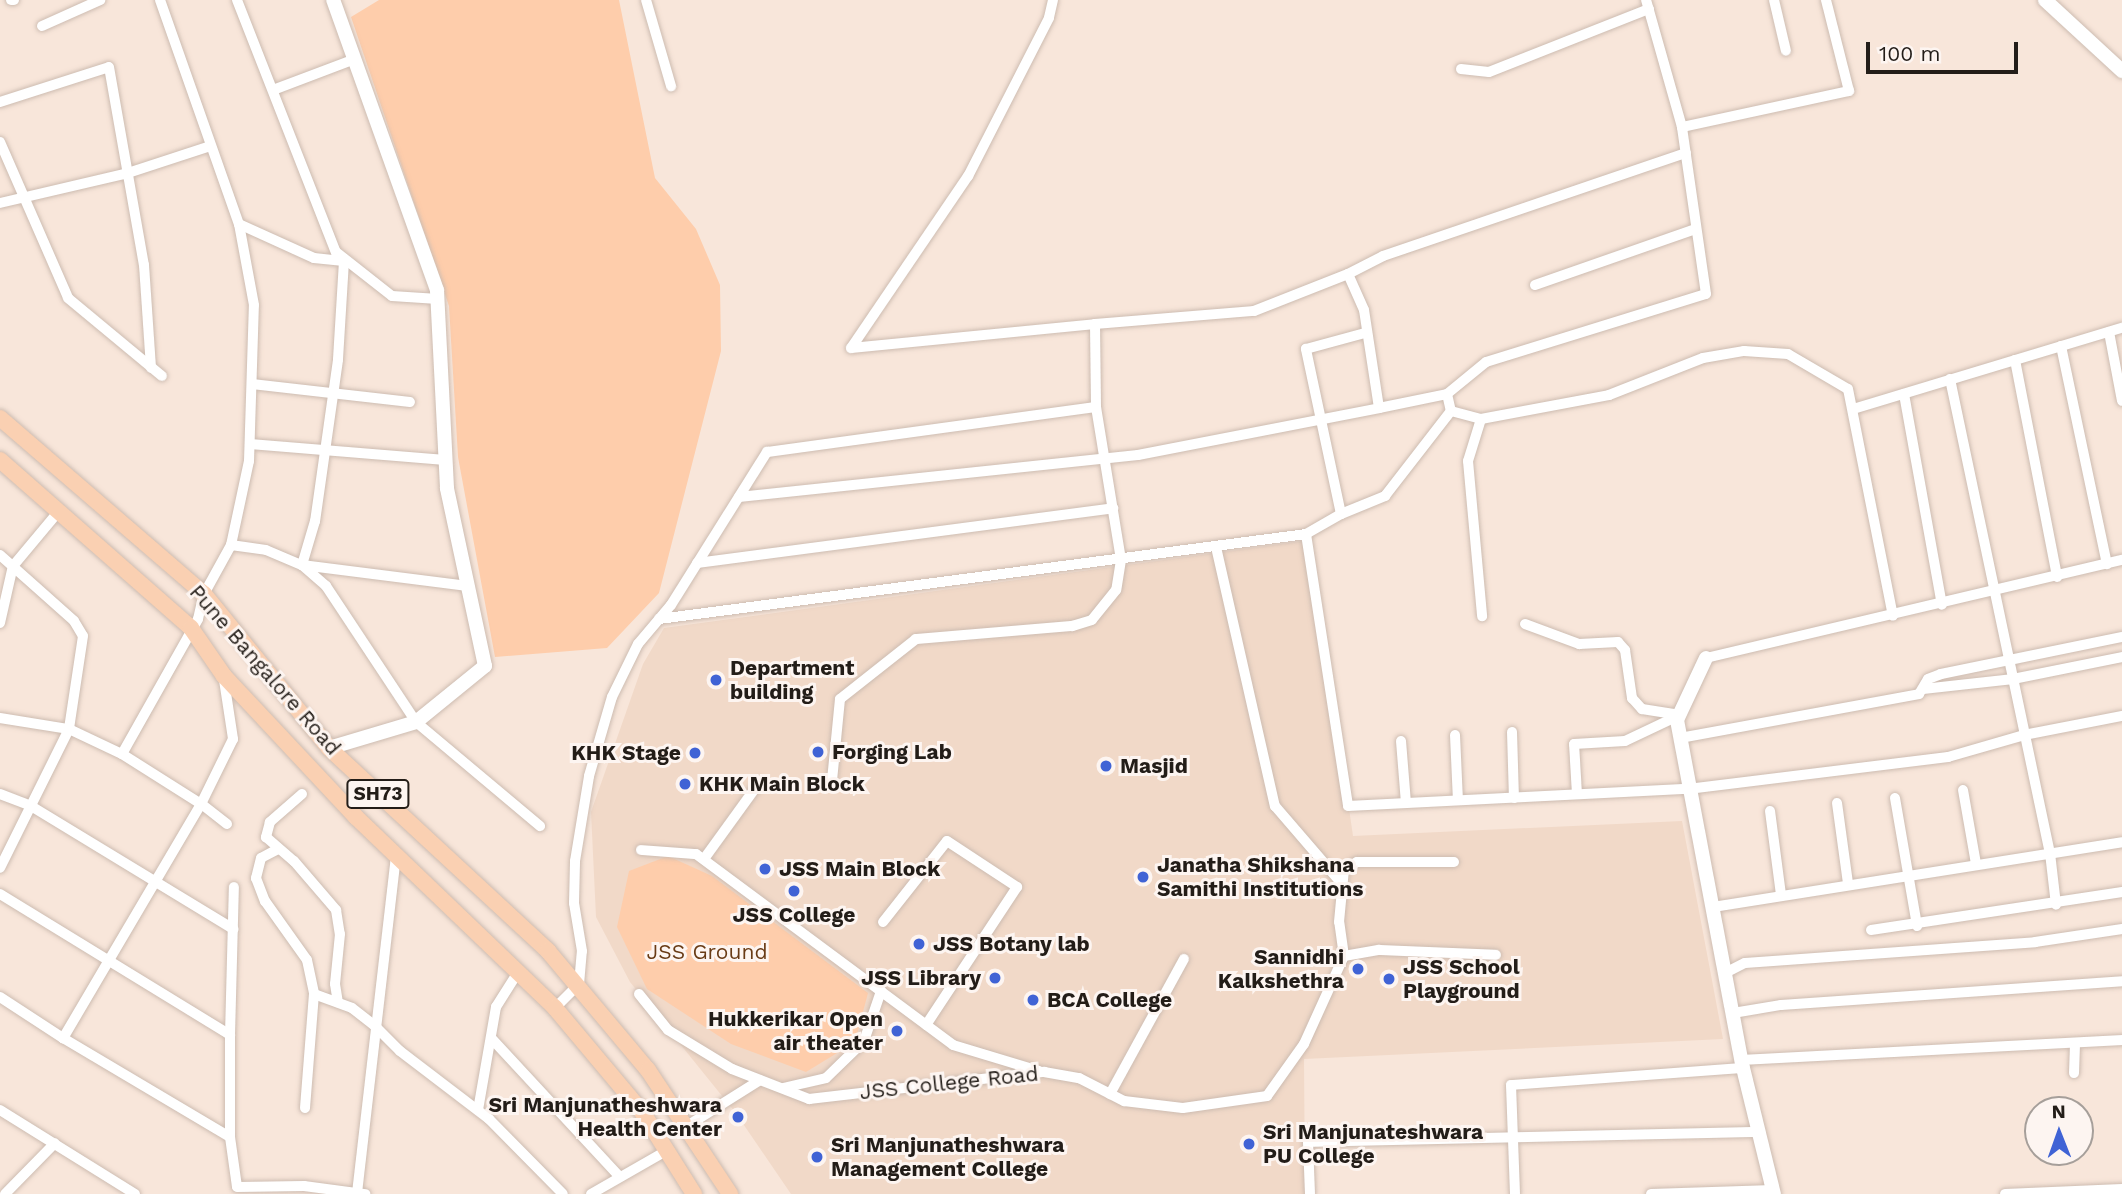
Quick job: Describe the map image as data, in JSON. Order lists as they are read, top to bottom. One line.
{"streets":{"main road":["Pune Bangalore Road","SH73"],"street":["JSS College Road"]},"parks":["JSS Ground"],"places":["Department building","Forging Lab","KHK Stage","Masjid","KHK Main Block","JSS Main Block","Janatha Shikshana Samithi Institutions","JSS College","JSS Botany lab","Sannidhi Kalkshethra","JSS Library","JSS School Playground","BCA College","Hukkerikar Open air theater","Sri Manjunatheshwara Health Center","Sri Manjunateshwara PU College","Sri Manjunatheshwara Management College"],"scale_bar":"100 m","north":"top"}
